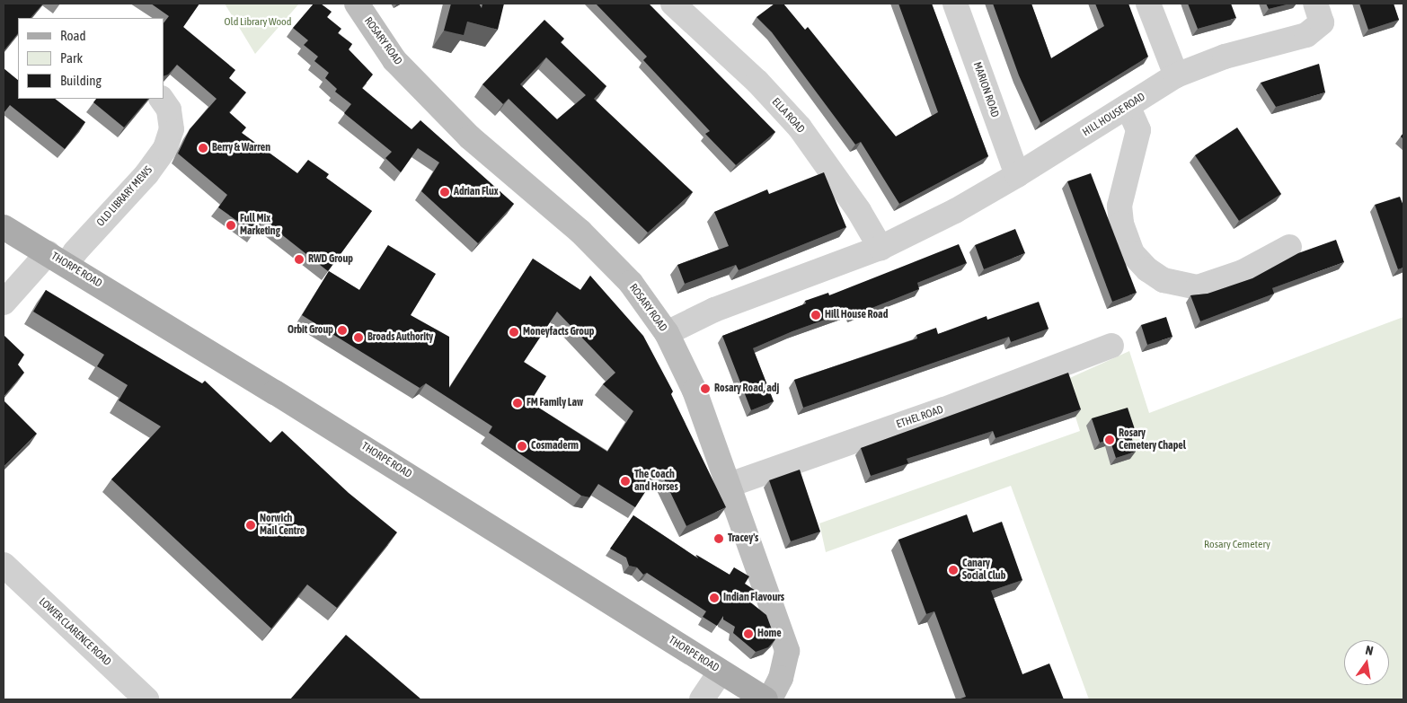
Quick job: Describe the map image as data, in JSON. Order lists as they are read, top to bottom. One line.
{"streets":{"main road":["THORPE ROAD"],"street":["ROSARY ROAD","MARION ROAD","HILL HOUSE ROAD","ELLA ROAD","OLD LIBRARY MEWS","ETHEL ROAD","LOWER CLARENCE ROAD"]},"crossings":[["ROSARY ROAD","HILL HOUSE ROAD"],["ROSARY ROAD","ETHEL ROAD"],["MARION ROAD","HILL HOUSE ROAD"],["HILL HOUSE ROAD","ELLA ROAD"],["OLD LIBRARY MEWS","THORPE ROAD"]],"parks":["Old Library Wood","Rosary Cemetery"],"places":["Berry & Warren","Adrian Flux","Full Mix Marketing","RWD Group","Hill House Road","Orbit Group","Moneyfacts Group","Broads Authority","Rosary Road, adj","FM Family Law","Rosary Cemetery Chapel","Cosmaderm","The Coach and Horses","Norwich Mail Centre","Tracey's","Canary Social Club","Indian Flavours","Home"],"legend":["Road","Park","Building"],"north":"top"}
